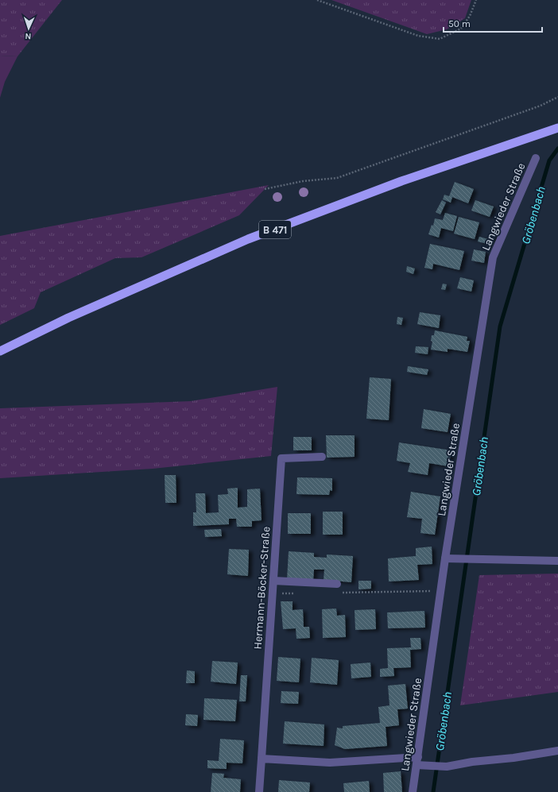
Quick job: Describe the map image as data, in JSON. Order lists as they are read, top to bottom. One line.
{"streets":{"highway":["B 471"],"street":["Langwieder Straße","Hermann-Böcker-Straße"]},"water":["Gröbenbach"],"scale_bar":"50 m","north":"bottom"}
